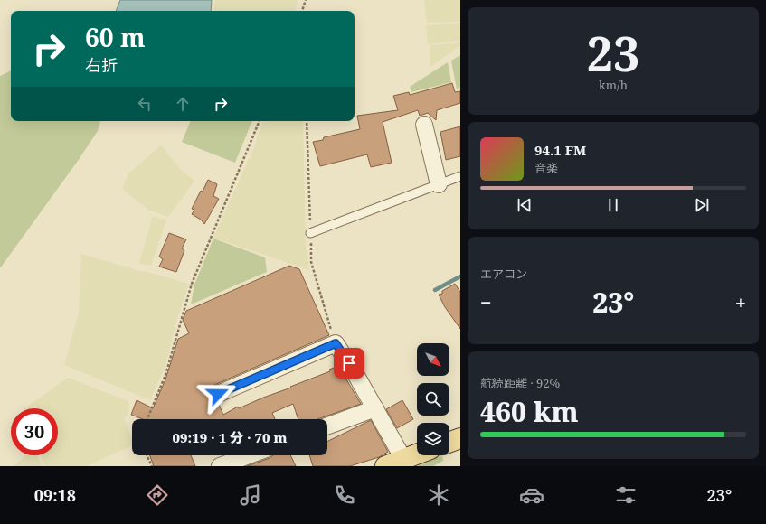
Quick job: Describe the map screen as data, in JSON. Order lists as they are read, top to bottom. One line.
{"north":"bottom right","page":{"tile":[["23","km/h"],"エアコン",["航続距離 · 92%","460 km"]],"turn":["60 m","右折"],"song":["94.1 FM","音楽"],"heat":["−","23°","+"],"limit":"30","trip":"09:19 · 1 分 · 70 m","tabs":["09:18","23°"]}}
